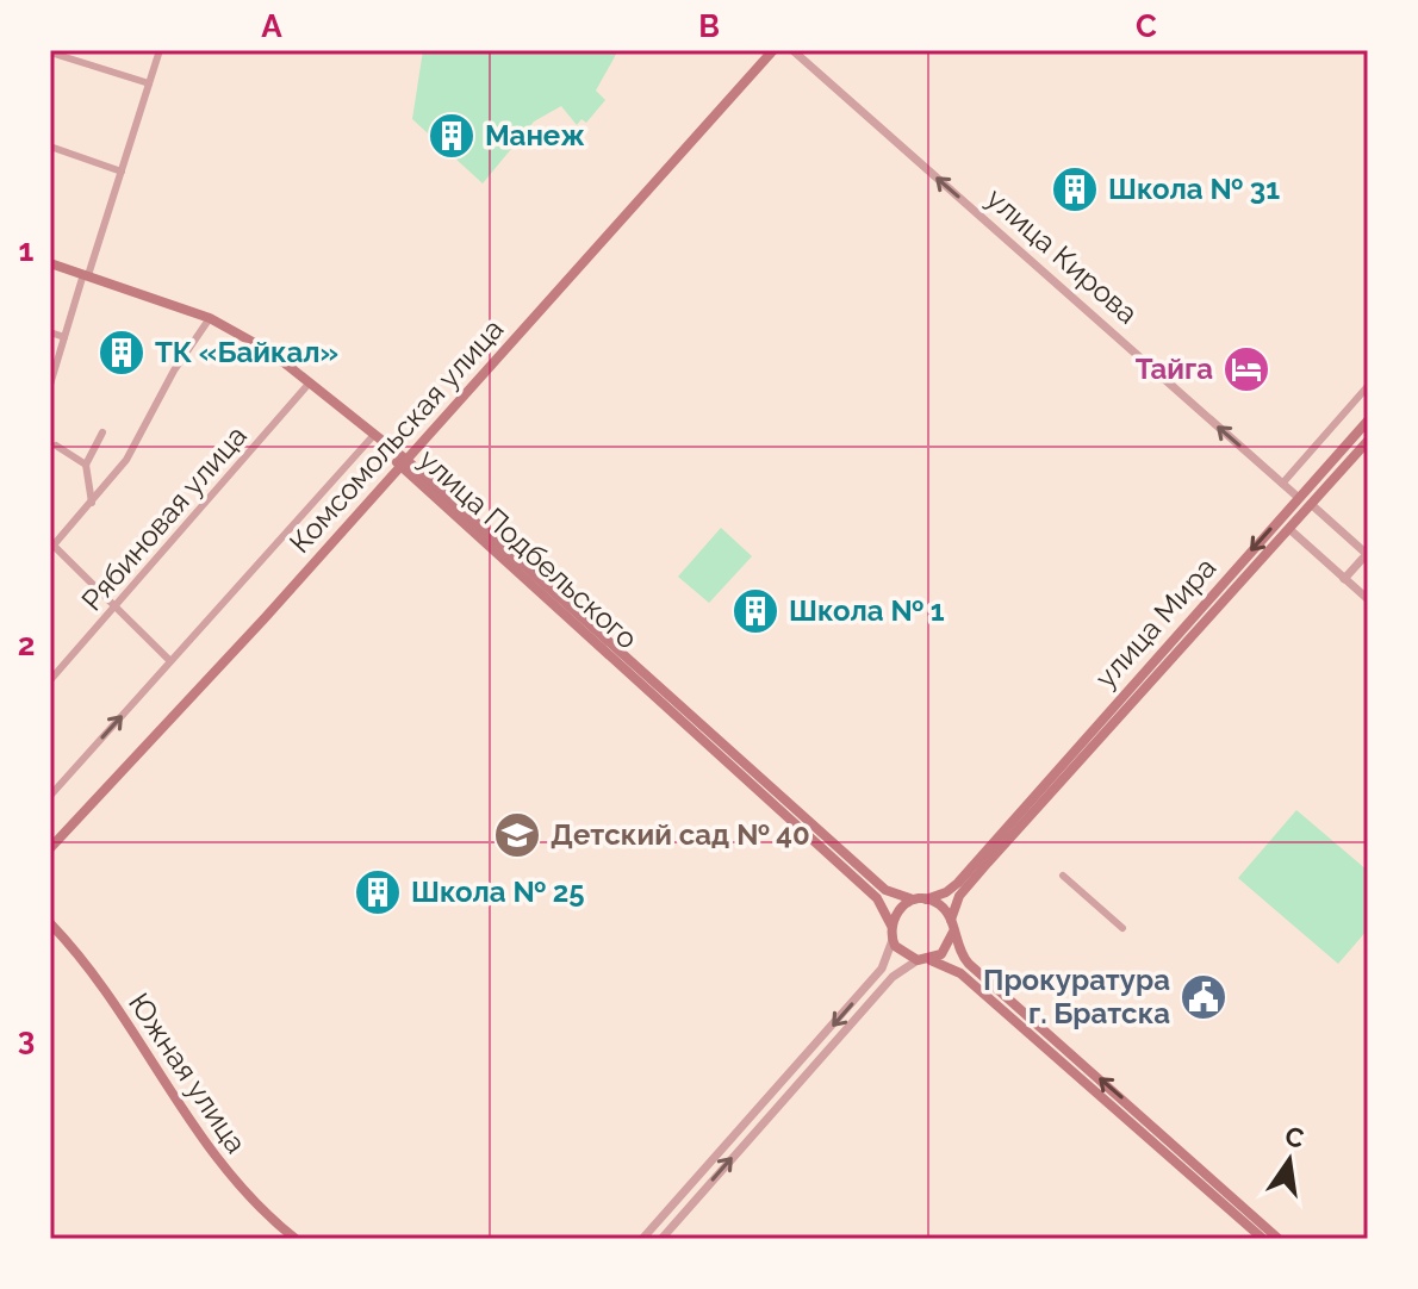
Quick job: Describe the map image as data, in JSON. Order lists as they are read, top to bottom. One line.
{"streets":{"main road":["Комсомольская улица","улица Подбельского","улица Мира","Южная улица"],"street":["улица Кирова","Рябиновая улица"]},"crossings":[["улица Кирова","улица Мира"],["Комсомольская улица","улица Подбельского"],["Рябиновая улица","улица Подбельского"]],"one_way":["улица Кирова"],"places":{"building":["Манеж","Школа № 31","ТК «Байкал»","Школа № 1","Школа № 25"],"hotel":["Тайга"],"school or university":["Детский сад № 40"],"public building":["Прокуратура г. Братска"]},"north":"top","grid":{"columns":["A","B","C"],"rows":["1","2","3"]}}
